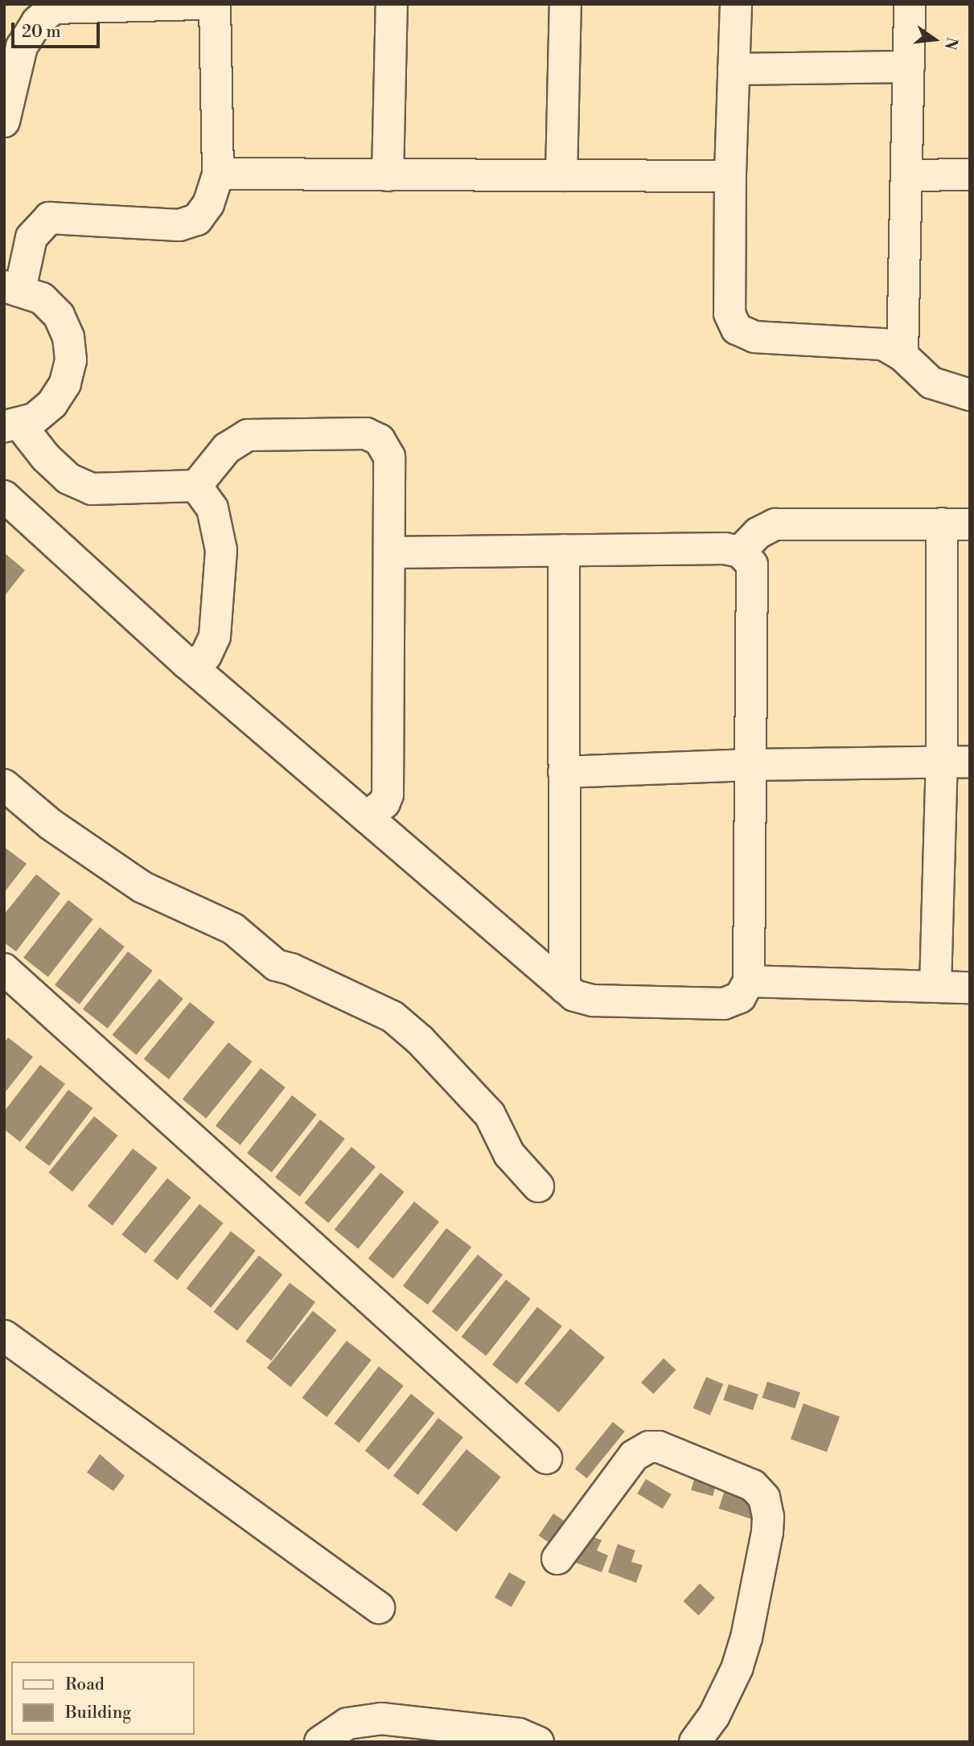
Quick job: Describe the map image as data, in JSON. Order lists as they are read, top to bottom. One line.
{"legend":["Road","Building"],"scale_bar":"20 m","north":"right"}
